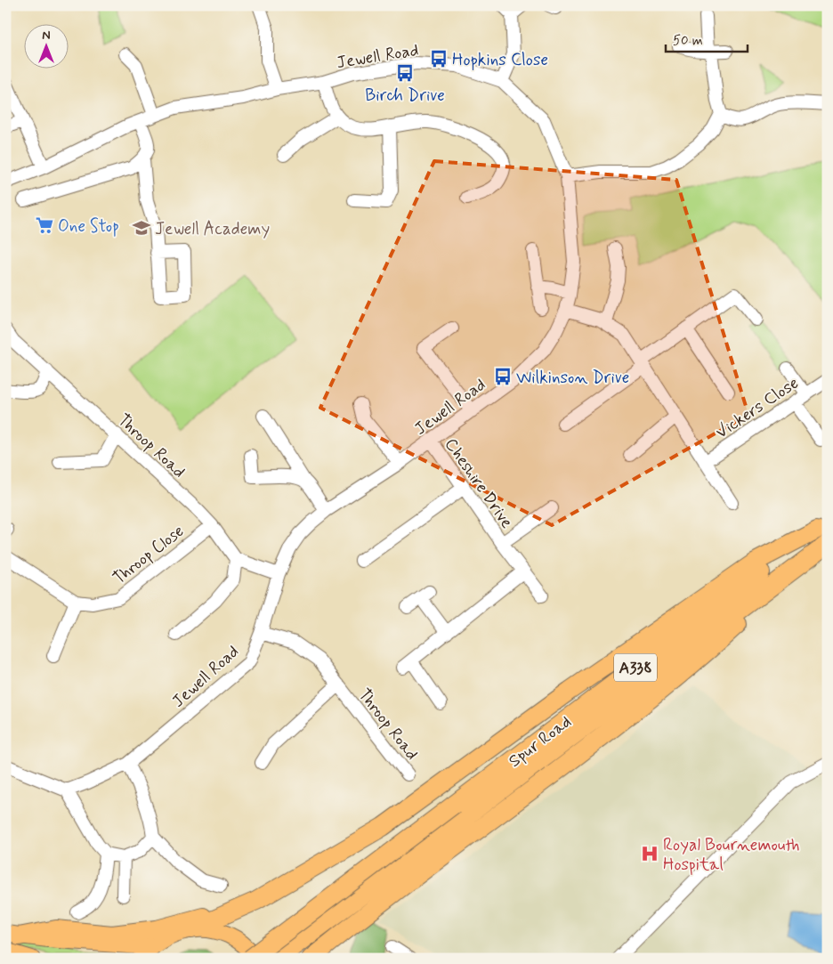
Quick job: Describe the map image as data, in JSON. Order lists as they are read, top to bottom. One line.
{"streets":{"highway":["A338","Spur Road"],"street":["Jewell Road","Vickers Close","Throop Road","Cheshire Drive","Throop Close"]},"crossings":[["Jewell Road","Throop Road"],["Jewell Road","Cheshire Drive"],["Throop Road","Throop Close"]],"places":{"bus stop":["Hopkins Close","Birch Drive","Wilkinson Drive"],"supermarket":["One Stop"],"school or university":["Jewell Academy"],"hospital":["Royal Bournemouth Hospital"]},"scale_bar":"50 m","north":"top"}
